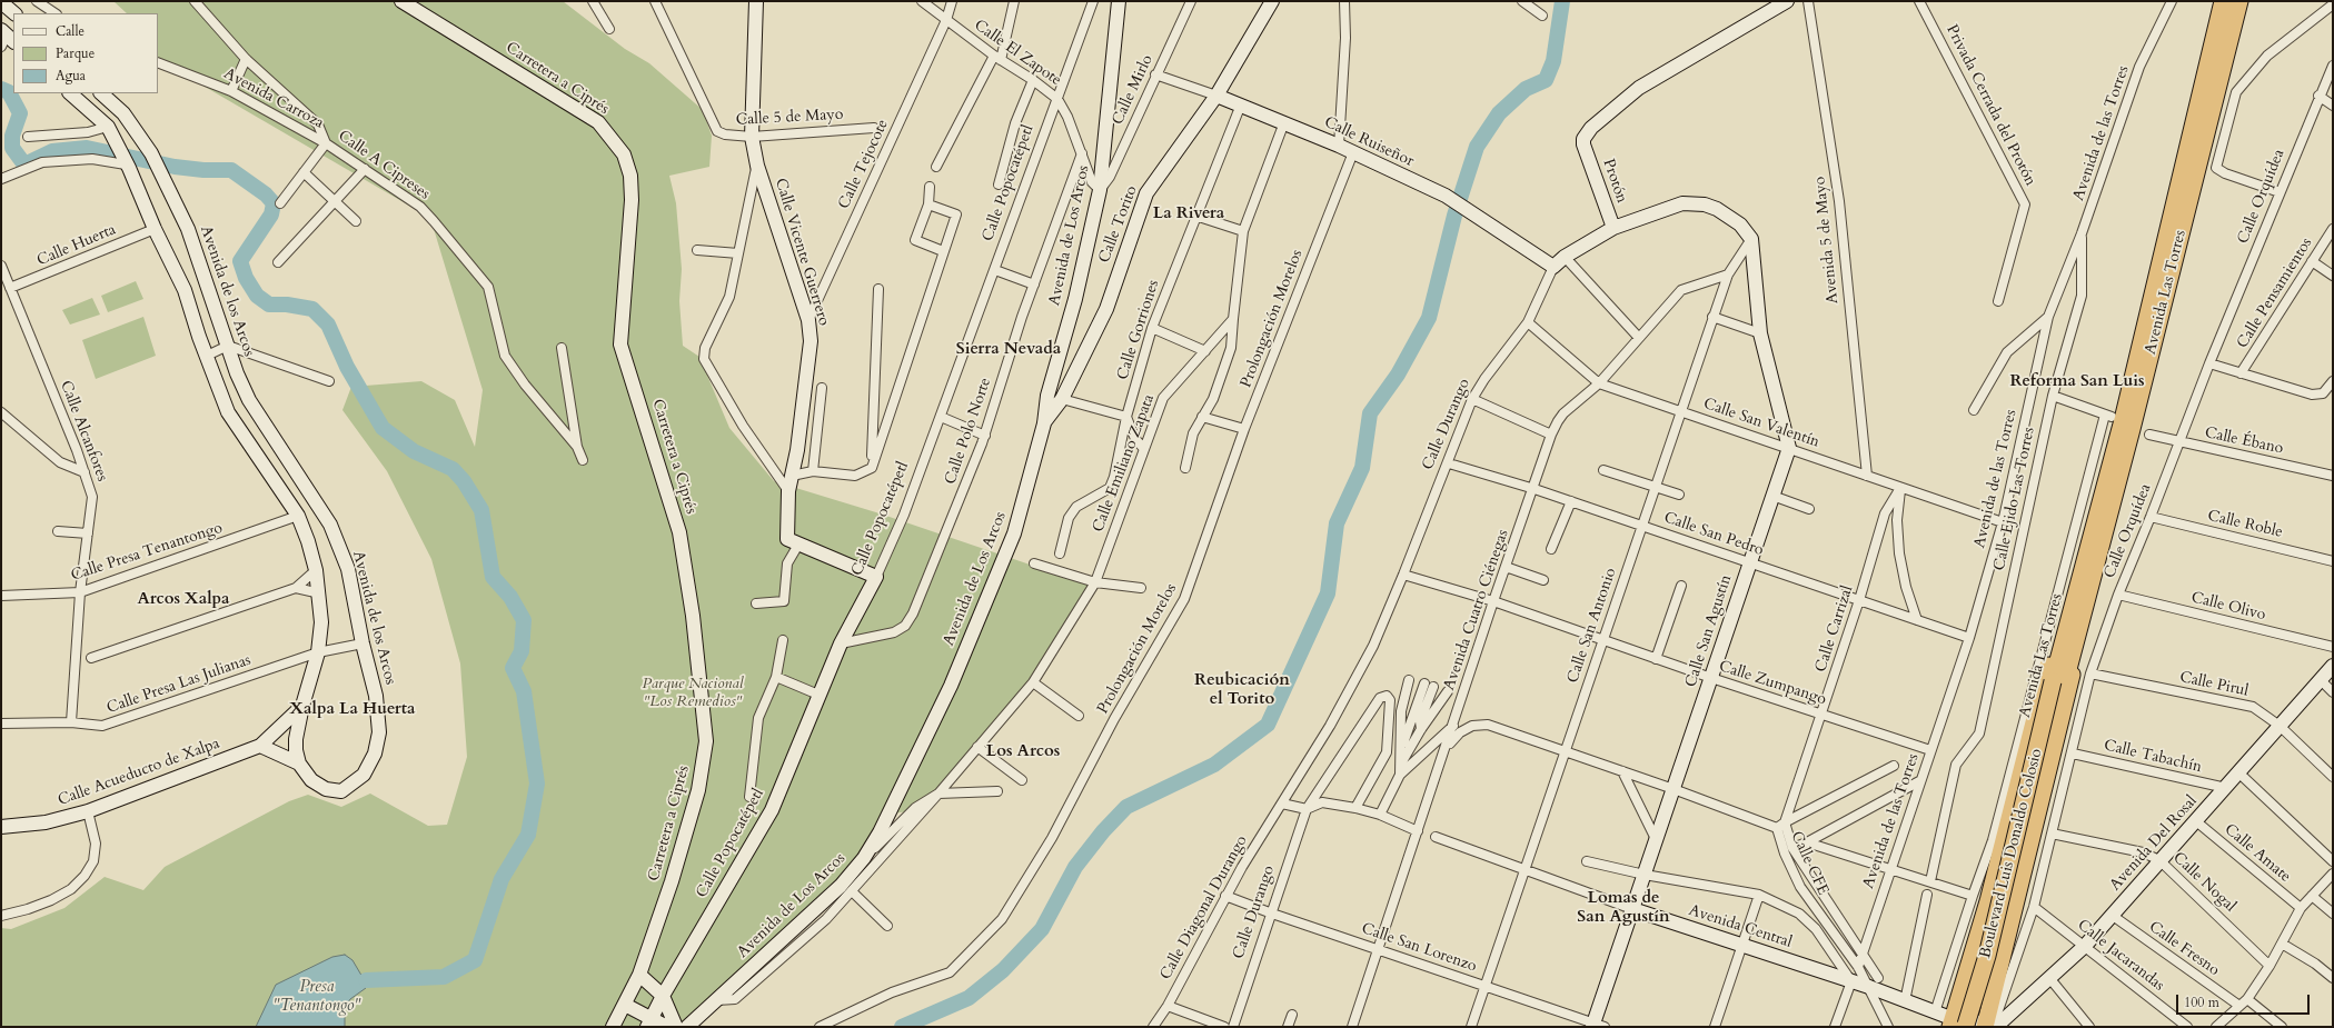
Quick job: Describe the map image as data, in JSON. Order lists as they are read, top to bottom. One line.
{"streets":{"highway":["Avenida Las Torres","Boulevard Luis Donaldo Colosio"],"main road":["Carretera a Ciprés","Calle Ruiseñor","Protón","Calle Popocatépetl","Calle Torito","Avenida de Los Arcos","Calle Vicente Guerrero","Avenida de los Arcos","Calle Durango","Calle San Agustín","Calle Acueducto de Xalpa","Avenida Del Rosal","Avenida Central"],"street":["Calle El Zapote","Calle Mirlo","Avenida Carroza","Privada Cerrada del Protón","Calle 5 de Mayo","Avenida de las Torres","Calle Tejocote","Calle A Cipreses","Calle Orquídea","Avenida 5 de Mayo","Calle Huerta","Calle Pensamientos","Prolongación Morelos","Calle Gorriones","Calle San Valentín","Calle Alcanfores","Calle Polo Norte","Calle Ébano","Calle Emiliano Zapata","Calle Ejido Las Torres","Calle Roble","Calle San Pedro","Calle Presa Tenantongo","Calle Olivo","Avenida Cuatro Ciénegas","Calle San Antonio","Calle Carrizal","Calle Zumpango","Calle Presa Las Julianas","Calle Pirul","Calle Tabachín","Calle Amate","Calle CFE","Calle Nogal","Calle Diagonal Durango","Calle San Lorenzo","Calle Fresno","Calle Jacarandas"]},"crossings":[["Calle El Zapote","Calle Mirlo"],["Calle El Zapote","Calle Tejocote"],["Calle El Zapote","Calle Popocatépetl"],["Calle El Zapote","Avenida de Los Arcos"],["Calle El Zapote","Calle Polo Norte"],["Calle Mirlo","Calle Ruiseñor"],["Calle Mirlo","Avenida de Los Arcos"],["Avenida Carroza","Calle A Cipreses"],["Calle 5 de Mayo","Calle Vicente Guerrero"],["Avenida de las Torres","Calle San Valentín"],["Avenida de las Torres","Calle Ejido Las Torres"],["Avenida de las Torres","Calle San Pedro"],["Avenida de las Torres","Calle Zumpango"],["Avenida de las Torres","Calle CFE"],["Calle Ruiseñor","Calle Torito"],["Calle Ruiseñor","Prolongación Morelos"],["Calle Ruiseñor","Calle Gorriones"],["Calle Ruiseñor","Calle Durango"],["Calle Tejocote","Calle Vicente Guerrero"],["Protón","Calle Durango"],["Calle Popocatépetl","Calle Polo Norte"],["Calle Orquídea","Calle Ébano"],["Calle Orquídea","Calle Roble"],["Calle Orquídea","Calle Olivo"],["Calle Orquídea","Calle Pirul"],["Calle Orquídea","Calle Tabachín"],["Calle Orquídea","Avenida Del Rosal"],["Calle Orquídea","Boulevard Luis Donaldo Colosio"],["Calle Orquídea","Calle Nogal"],["Calle Orquídea","Avenida Central"],["Calle Orquídea","Calle Jacarandas"],["Calle Torito","Avenida de Los Arcos"],["Avenida de Los Arcos","Calle Emiliano Zapata"],["Avenida 5 de Mayo","Calle San Valentín"],["Calle Huerta","Avenida de los Arcos"],["Calle Huerta","Calle Alcanfores"],["Avenida de los Arcos","Calle Presa Tenantongo"],["Avenida de los Arcos","Calle Presa Las Julianas"],["Avenida de los Arcos","Calle Acueducto de Xalpa"],["Avenida Las Torres","Calle Ejido Las Torres"],["Avenida Las Torres","Boulevard Luis Donaldo Colosio"],["Avenida Las Torres","Calle CFE"],["Avenida Las Torres","Avenida Central"],["Calle San Valentín","Calle Durango"],["Calle San Valentín","Avenida Cuatro Ciénegas"],["Calle San Valentín","Calle San Antonio"],["Calle San Valentín","Calle Carrizal"],["Calle San Valentín","Calle San Agustín"],["Calle Durango","Calle San Pedro"],["Calle Durango","Calle San Antonio"],["Calle Durango","Calle Zumpango"],["Calle Durango","Calle Diagonal Durango"],["Calle Durango","Calle San Lorenzo"],["Calle Alcanfores","Calle Presa Tenantongo"],["Calle Alcanfores","Calle Presa Las Julianas"],["Calle Ejido Las Torres","Calle CFE"],["Calle San Pedro","Avenida Cuatro Ciénegas"],["Calle San Pedro","Calle San Antonio"],["Calle San Pedro","Calle Carrizal"],["Calle San Pedro","Calle San Agustín"],["Avenida Cuatro Ciénegas","Calle San Antonio"],["Avenida Cuatro Ciénegas","Calle Zumpango"],["Avenida Cuatro Ciénegas","Calle CFE"],["Avenida Cuatro Ciénegas","Calle San Lorenzo"],["Calle San Antonio","Calle Zumpango"],["Calle San Antonio","Calle CFE"],["Calle San Antonio","Avenida Central"],["Calle San Antonio","Calle San Lorenzo"],["Calle Carrizal","Calle Zumpango"],["Calle Carrizal","Calle CFE"],["Calle San Agustín","Calle Zumpango"],["Calle San Agustín","Calle CFE"],["Calle San Agustín","Avenida Central"],["Calle San Agustín","Calle San Lorenzo"],["Calle Pirul","Avenida Del Rosal"],["Calle Tabachín","Avenida Del Rosal"],["Avenida Del Rosal","Boulevard Luis Donaldo Colosio"],["Avenida Del Rosal","Calle Amate"],["Avenida Del Rosal","Calle Nogal"],["Avenida Del Rosal","Avenida Central"],["Avenida Del Rosal","Calle Fresno"],["Avenida Del Rosal","Calle Jacarandas"],["Boulevard Luis Donaldo Colosio","Avenida Central"],["Calle CFE","Avenida Central"],["Calle Diagonal Durango","Calle San Lorenzo"]],"districts":["La Rivera","Sierra Nevada","Reforma San Luis","Arcos Xalpa","Reubicación el Torito","Xalpa La Huerta","Los Arcos","Lomas de San Agustín"],"water":["Presa \"Tenantongo\""],"parks":["Parque Nacional \"Los Remedios\""],"legend":["Calle","Parque","Agua"],"scale_bar":"100 m"}
